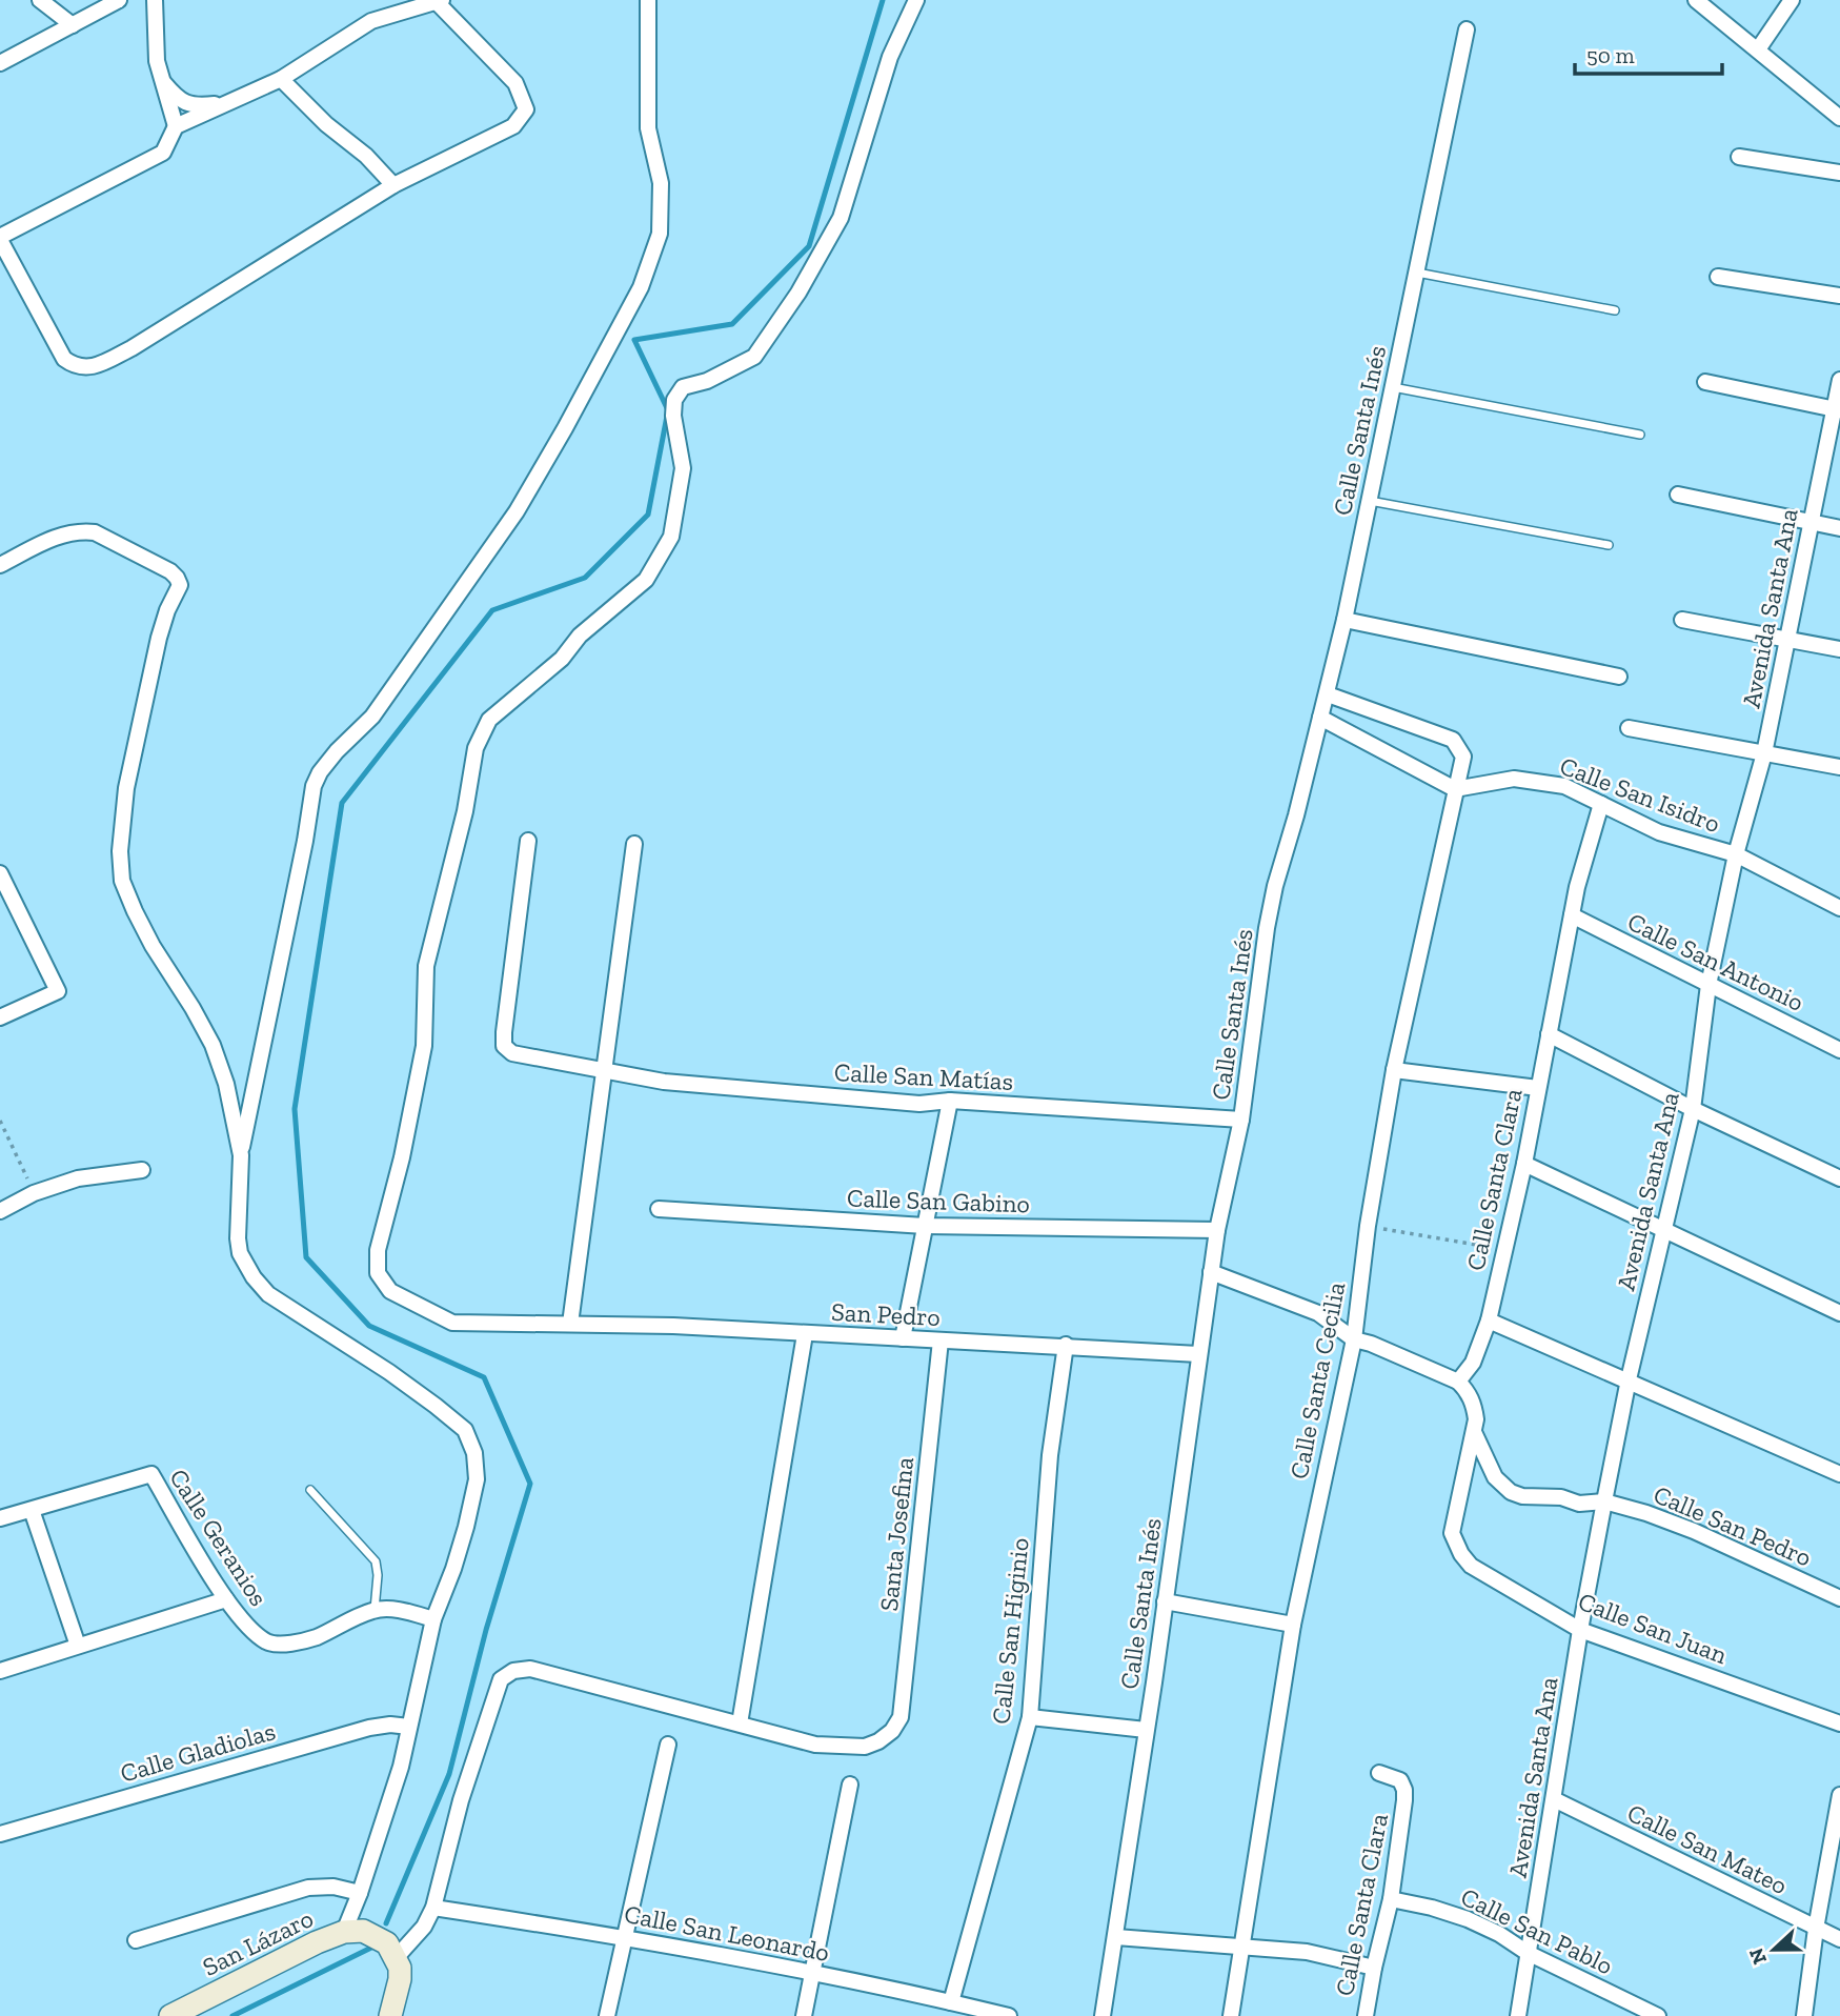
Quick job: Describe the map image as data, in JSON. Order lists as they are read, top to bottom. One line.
{"streets":{"main road":["San Lázaro"],"street":["Calle Santa Inés","Avenida Santa Ana","Calle San Isidro","Calle San Antonio","Calle San Matías","Calle Santa Clara","Calle San Gabino","San Pedro","Calle Santa Cecilia","Calle San Pedro","Santa Josefina","Calle Geranios","Calle San Juan","Calle San Higinio","Calle Gladiolas","Calle San Mateo","Calle San Pablo","Calle San Leonardo"]},"crossings":[["Calle Santa Inés","Calle San Matías"],["Calle Santa Inés","Calle San Gabino"],["Calle Santa Inés","San Pedro"],["Calle Santa Inés","Calle Santa Cecilia"],["Avenida Santa Ana","Calle San Isidro"],["Avenida Santa Ana","Calle San Antonio"],["Avenida Santa Ana","Calle San Pedro"],["Avenida Santa Ana","Calle San Juan"],["Avenida Santa Ana","Calle San Mateo"],["Avenida Santa Ana","Calle San Pablo"],["Calle San Isidro","Calle Santa Clara"],["Calle San Isidro","Calle Santa Cecilia"],["Calle San Antonio","Calle Santa Clara"],["Calle Santa Clara","Calle San Pablo"],["San Pedro","Santa Josefina"],["San Pedro","Calle San Higinio"],["Calle San Pedro","Calle San Juan"],["Calle San Higinio","Calle San Leonardo"]],"scale_bar":"50 m","north":"left"}
